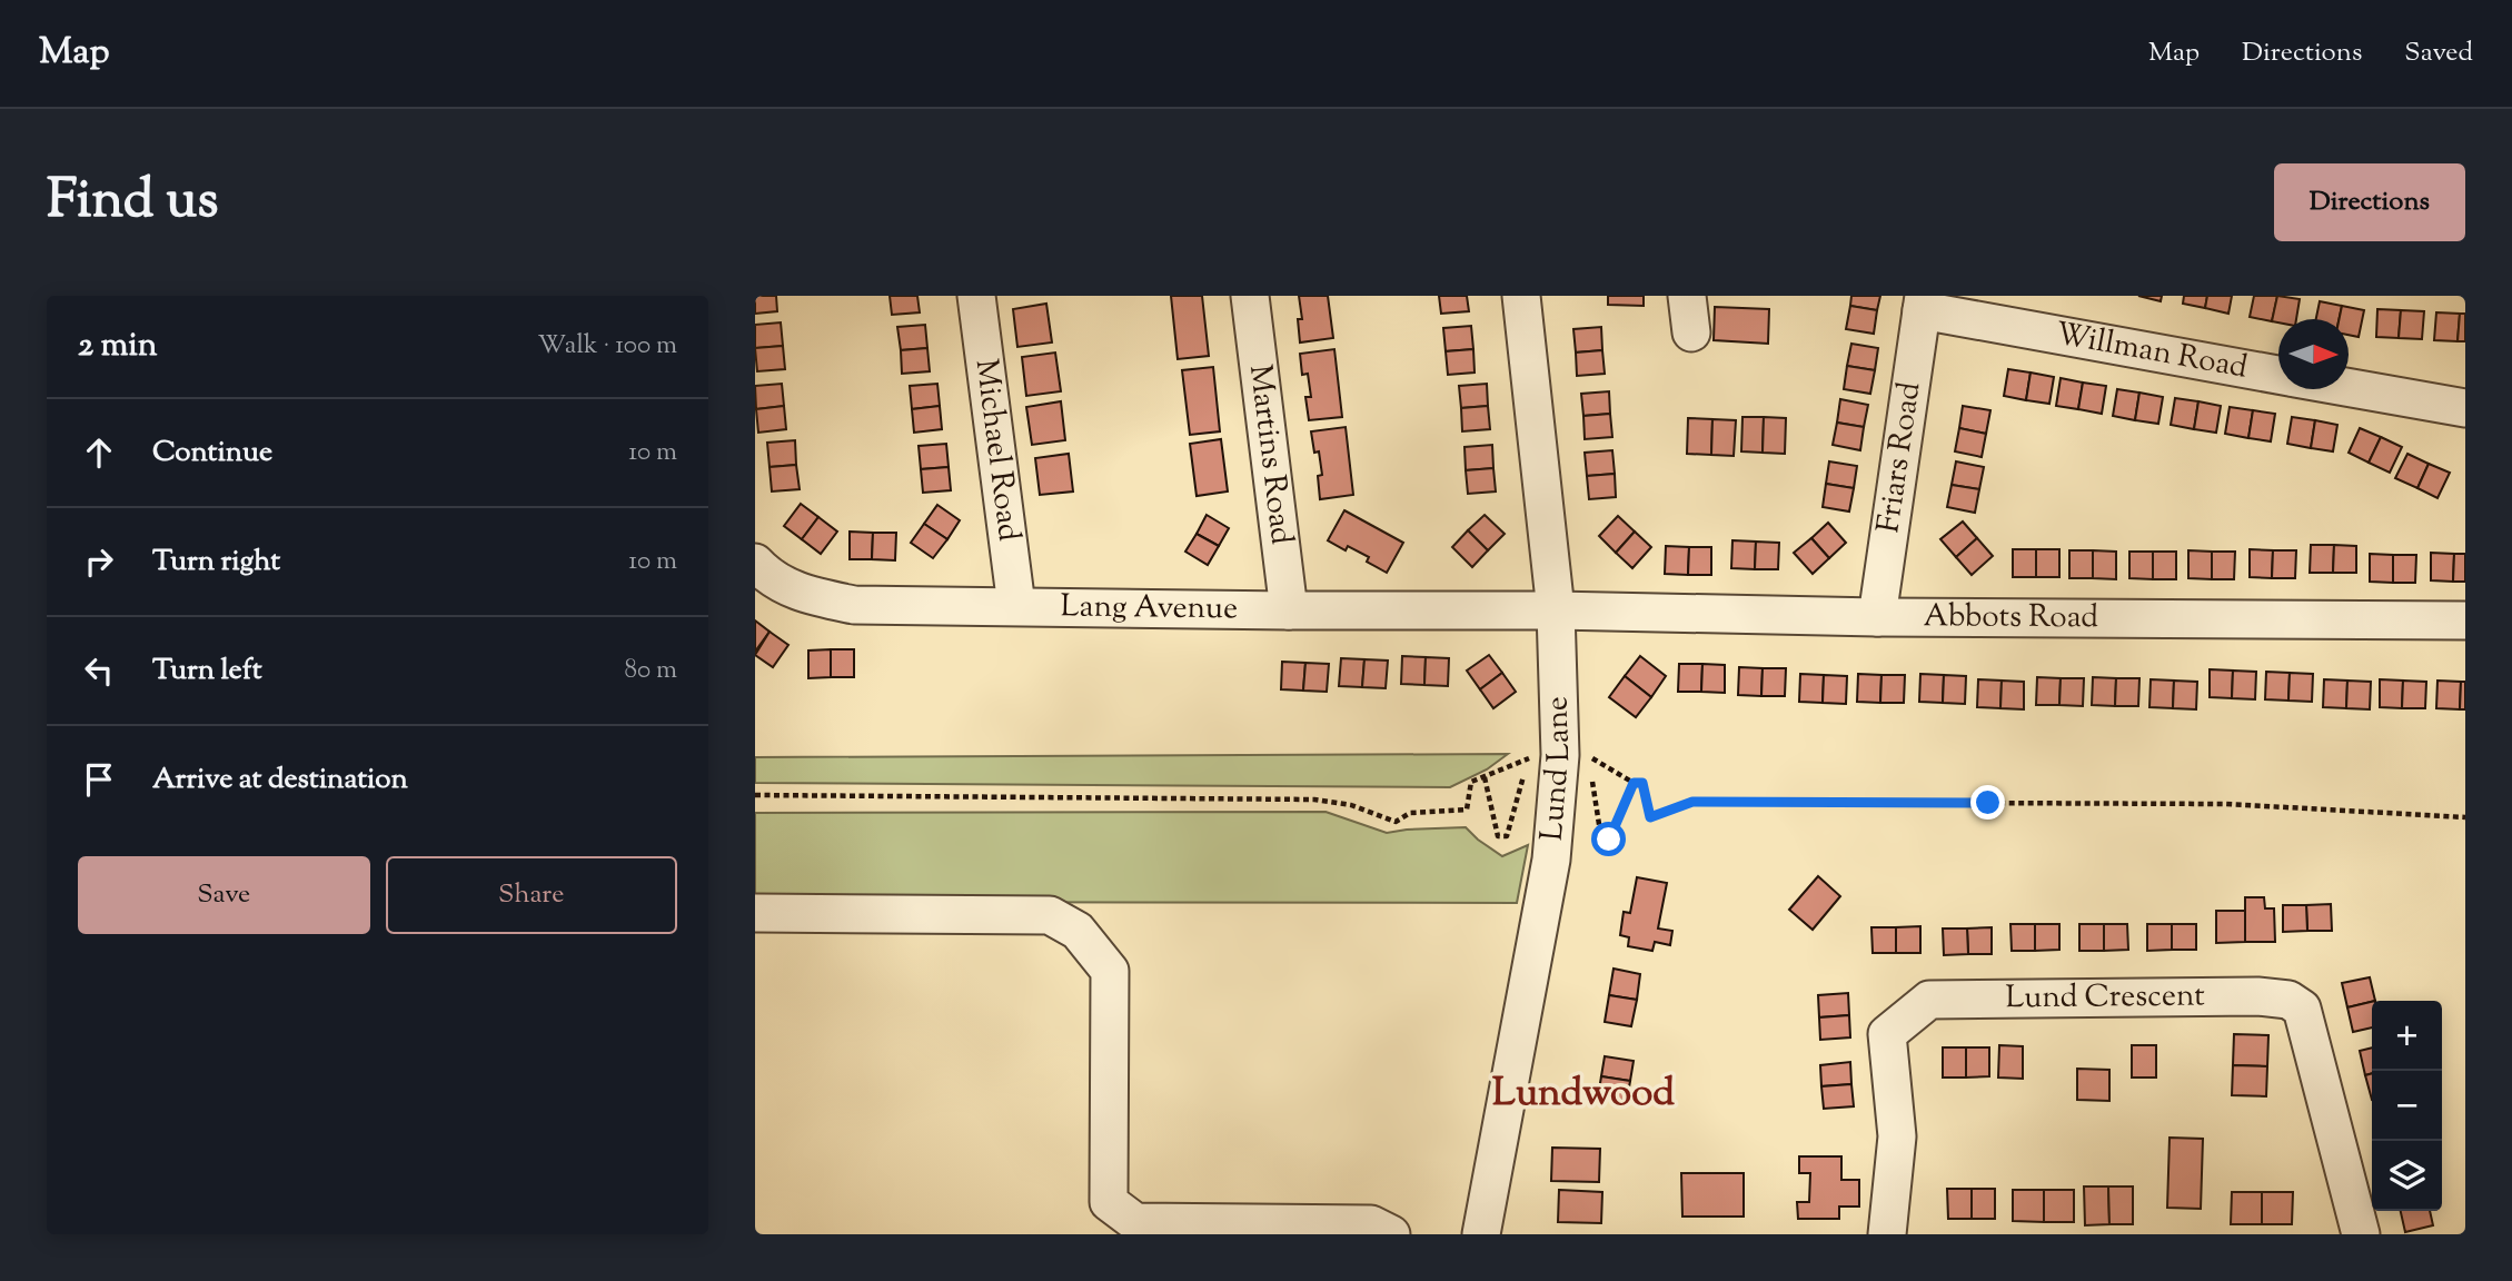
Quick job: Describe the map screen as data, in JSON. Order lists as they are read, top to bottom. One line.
{"streets":{"street":["Willman Road","Michael Road","Martins Road","Friars Road","Lang Avenue","Abbots Road","Lund Lane","Lund Crescent"]},"crossings":[["Willman Road","Friars Road"],["Michael Road","Lang Avenue"],["Martins Road","Lang Avenue"],["Friars Road","Abbots Road"],["Lang Avenue","Abbots Road"],["Lang Avenue","Lund Lane"],["Abbots Road","Lund Lane"]],"districts":["Lundwood"],"north":"right","page":{"header":"Map","nav":["Map","Directions","Saved"],"title":"Find us","buttons":["Directions",["Save","Share"]],"heading":["2 min","Walk · 100 m"],"list":[["Continue","10 m"],["Turn right","10 m"],["Turn left","80 m"],"Arrive at destination"],"map_buttons":["+","−"]}}
